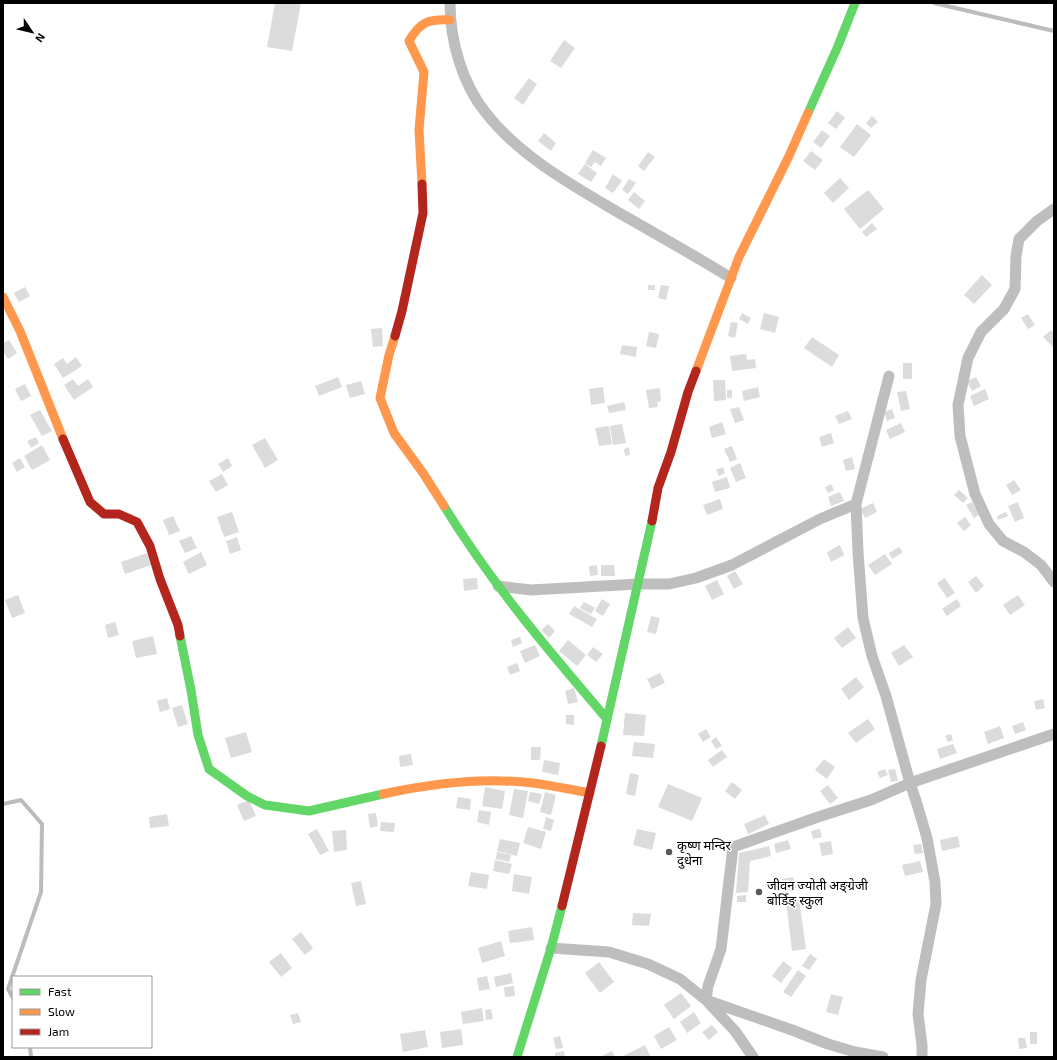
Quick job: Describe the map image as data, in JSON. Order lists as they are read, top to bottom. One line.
{"places":["कृष्ण मन्दिर दुधेना","जीवन ज्योती अङ्ग्रेजी बोर्डिङ् स्कुल"],"legend":["Fast","Slow","Jam"],"north":"bottom right"}
